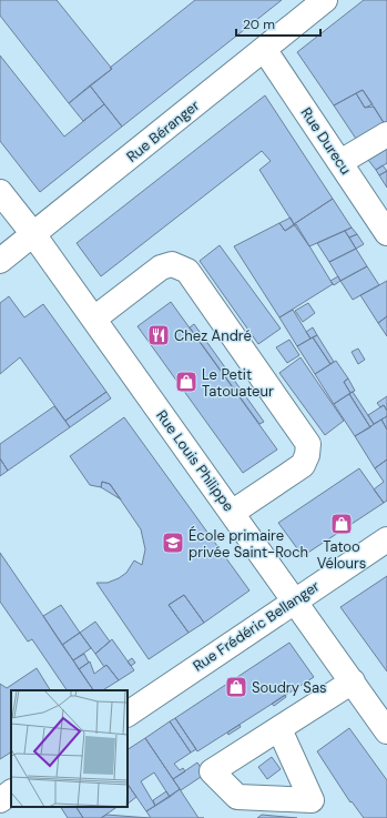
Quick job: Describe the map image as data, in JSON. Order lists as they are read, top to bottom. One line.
{"streets":{"street":["Rue Béranger","Rue Durecu","Rue Louis Philippe","Rue Frédéric Bellanger"]},"crossings":[["Rue Béranger","Rue Durecu"],["Rue Béranger","Rue Louis Philippe"],["Rue Louis Philippe","Rue Frédéric Bellanger"]],"places":{"restaurant":["Chez André"],"shop":["Le Petit Tatouateur","Tatoo Vélours","Soudry Sas"],"school or university":["École primaire privée Saint-Roch"]},"scale_bar":"20 m"}
